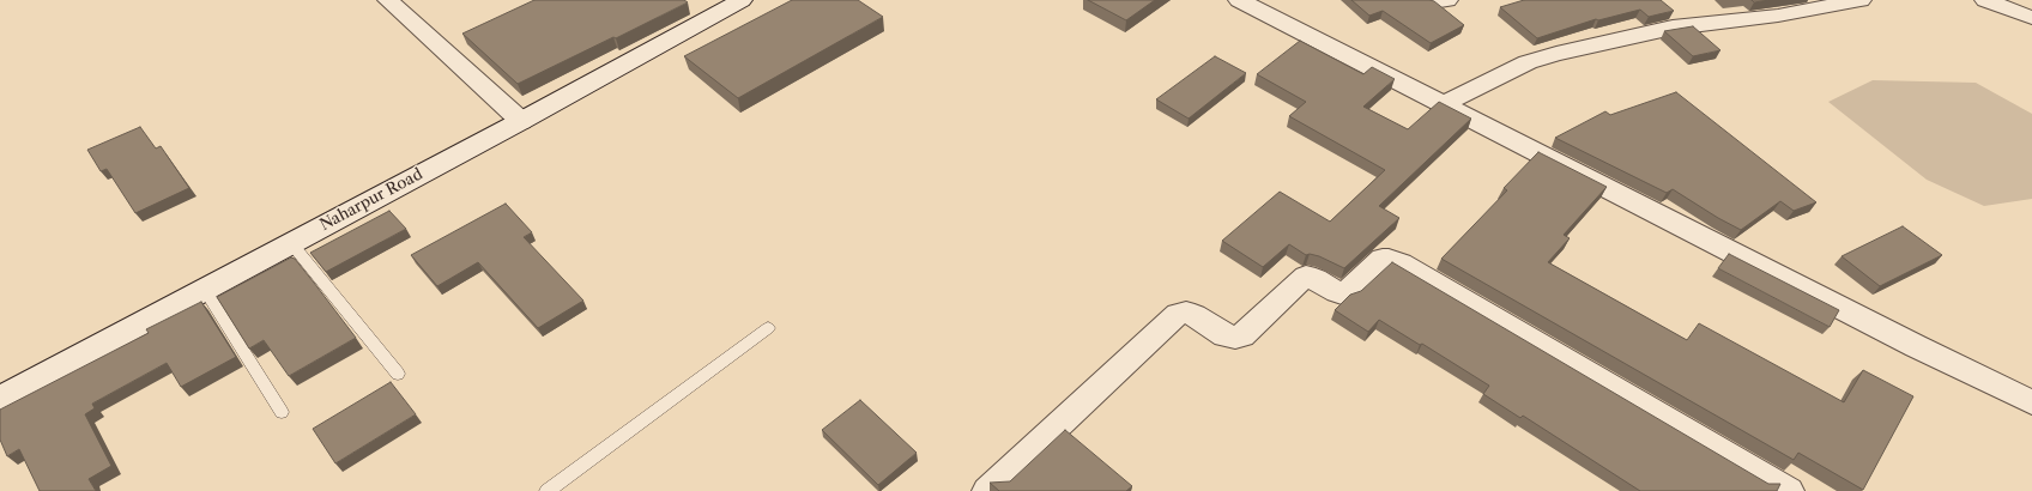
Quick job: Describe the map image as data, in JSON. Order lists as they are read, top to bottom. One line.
{"streets":{"street":["Naharpur Road"]}}
